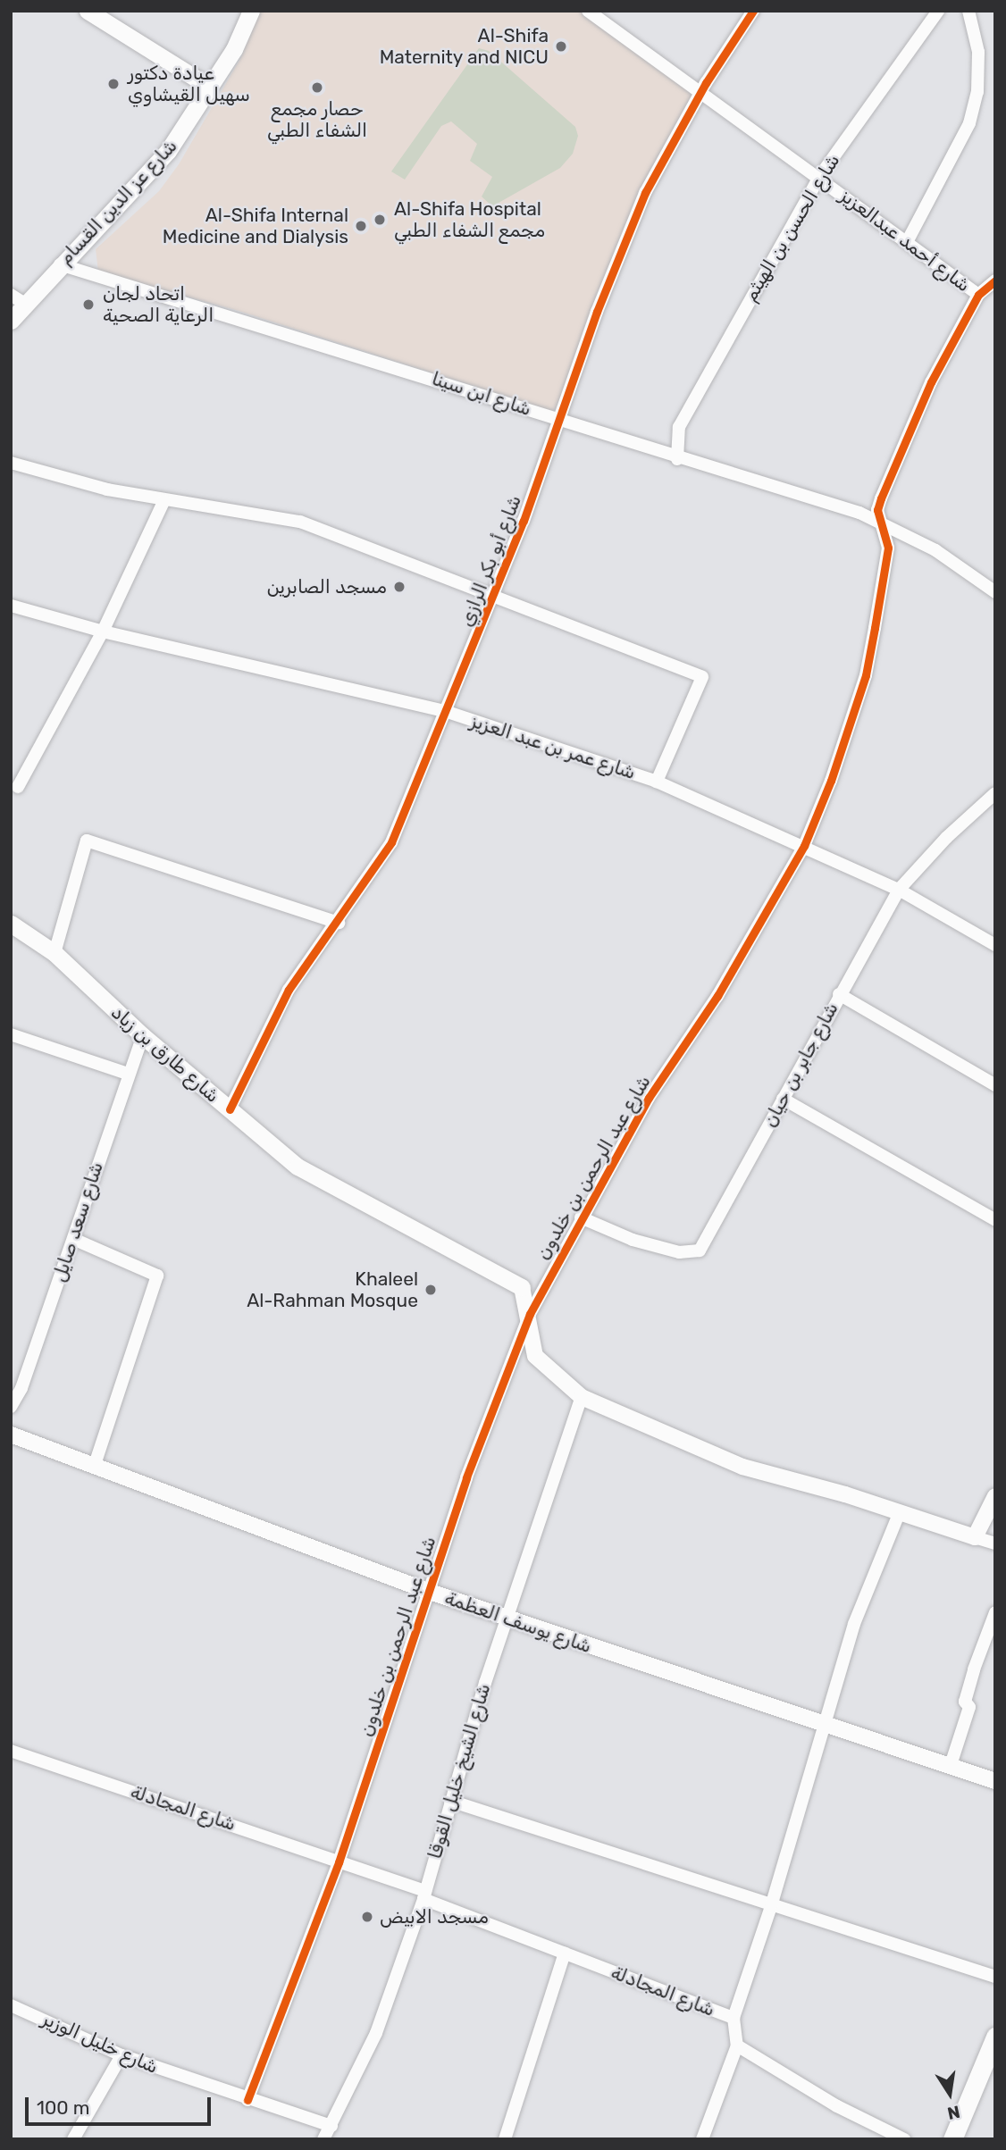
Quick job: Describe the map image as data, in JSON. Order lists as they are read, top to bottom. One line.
{"streets":{"main road":["شارع عز الدين القسام","شارع طارق بن زياد"],"street":["شارع الحسن بن الهيثم","شارع أحمد عبدالعزيز","شارع ابن سينا","شارع أبو بكر الرازي","شارع عمر بن عبد العزيز","شارع جابر بن حيان","شارع عبد الرحمن بن خلدون","شارع سعد صايل","شارع يوسف العظمة","شارع الشيخ خليل القوقا","شارع المجادلة","شارع خليل الوزير"]},"crossings":[["شارع عز الدين القسام","شارع ابن سينا"],["شارع الحسن بن الهيثم","شارع أحمد عبدالعزيز"],["شارع الحسن بن الهيثم","شارع ابن سينا"],["شارع أحمد عبدالعزيز","شارع أبو بكر الرازي"],["شارع أحمد عبدالعزيز","شارع عبد الرحمن بن خلدون"],["شارع ابن سينا","شارع أبو بكر الرازي"],["شارع ابن سينا","شارع عبد الرحمن بن خلدون"],["شارع أبو بكر الرازي","شارع عمر بن عبد العزيز"],["شارع أبو بكر الرازي","شارع طارق بن زياد"],["شارع عمر بن عبد العزيز","شارع جابر بن حيان"],["شارع عمر بن عبد العزيز","شارع عبد الرحمن بن خلدون"],["شارع طارق بن زياد","شارع سعد صايل"],["شارع جابر بن حيان","شارع عبد الرحمن بن خلدون"],["شارع عبد الرحمن بن خلدون","شارع يوسف العظمة"],["شارع عبد الرحمن بن خلدون","شارع المجادلة"],["شارع عبد الرحمن بن خلدون","شارع خليل الوزير"],["شارع يوسف العظمة","شارع الشيخ خليل القوقا"],["شارع الشيخ خليل القوقا","شارع المجادلة"],["شارع الشيخ خليل القوقا","شارع خليل الوزير"]],"places":["Al-Shifa Maternity and NICU","عيادة دكتور سهيل القيشاوي","حصار مجمع الشفاء الطبي","Al-Shifa Hospital مجمع الشفاء الطبي","Al-Shifa Internal Medicine and Dialysis","اتحاد لجان الرعاية الصحية","مسجد الصابرين","Khaleel Al-Rahman Mosque","مسجد الابيض"],"scale_bar":"100 m","north":"bottom"}
